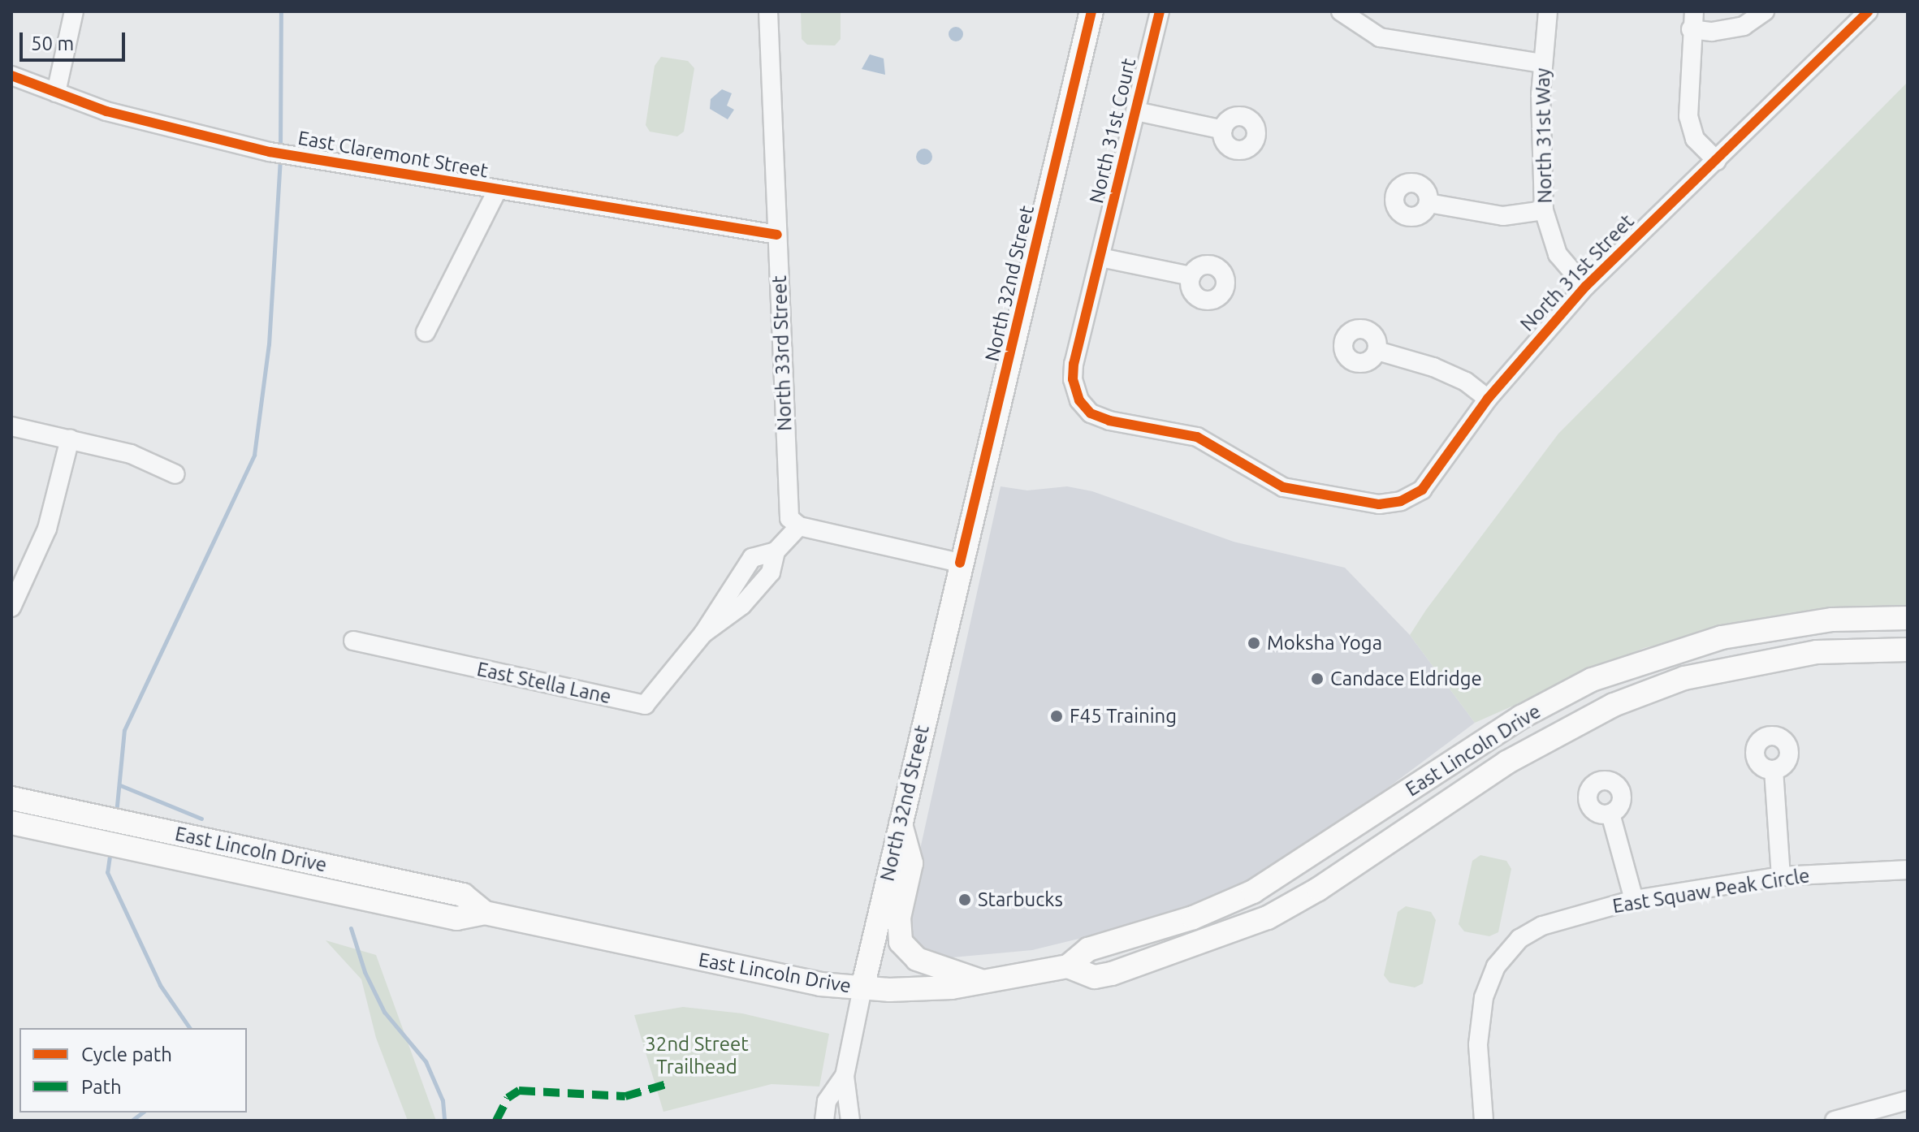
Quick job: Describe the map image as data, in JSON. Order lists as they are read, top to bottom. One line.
{"streets":{"main road":["North 32nd Street","East Lincoln Drive"],"street":["North 31st Court","North 31st Way","East Claremont Street","North 31st Street","North 33rd Street","East Stella Lane","East Squaw Peak Circle"]},"crossings":[["North 31st Court","North 31st Street"],["North 31st Way","North 31st Street"],["East Claremont Street","North 33rd Street"],["North 32nd Street","East Lincoln Drive"],["North 33rd Street","East Stella Lane"]],"parks":["32nd Street Trailhead"],"places":["Moksha Yoga","Candace Eldridge","F45 Training","Starbucks"],"legend":["Cycle path","Path"],"scale_bar":"50 m"}
